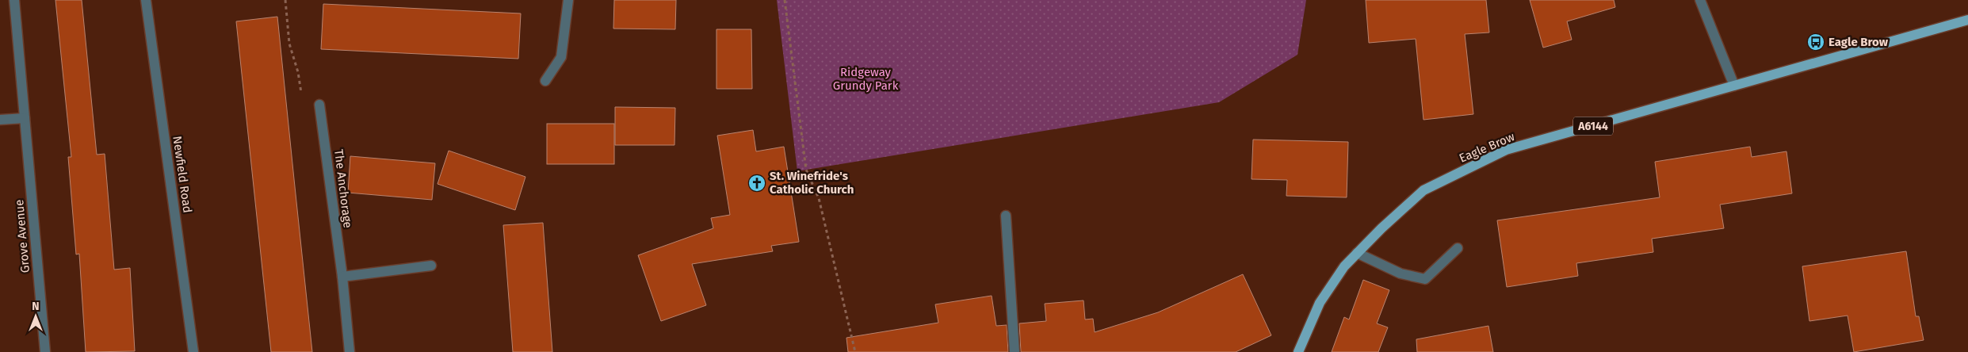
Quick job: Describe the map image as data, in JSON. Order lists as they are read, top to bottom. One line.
{"streets":{"main road":["A6144","Eagle Brow"],"street":["Newfield Road","The Anchorage","Grove Avenue"]},"parks":["Ridgeway Grundy Park"],"places":{"bus stop":["Eagle Brow"],"church":["St. Winefride's Catholic Church"]},"north":"top"}
